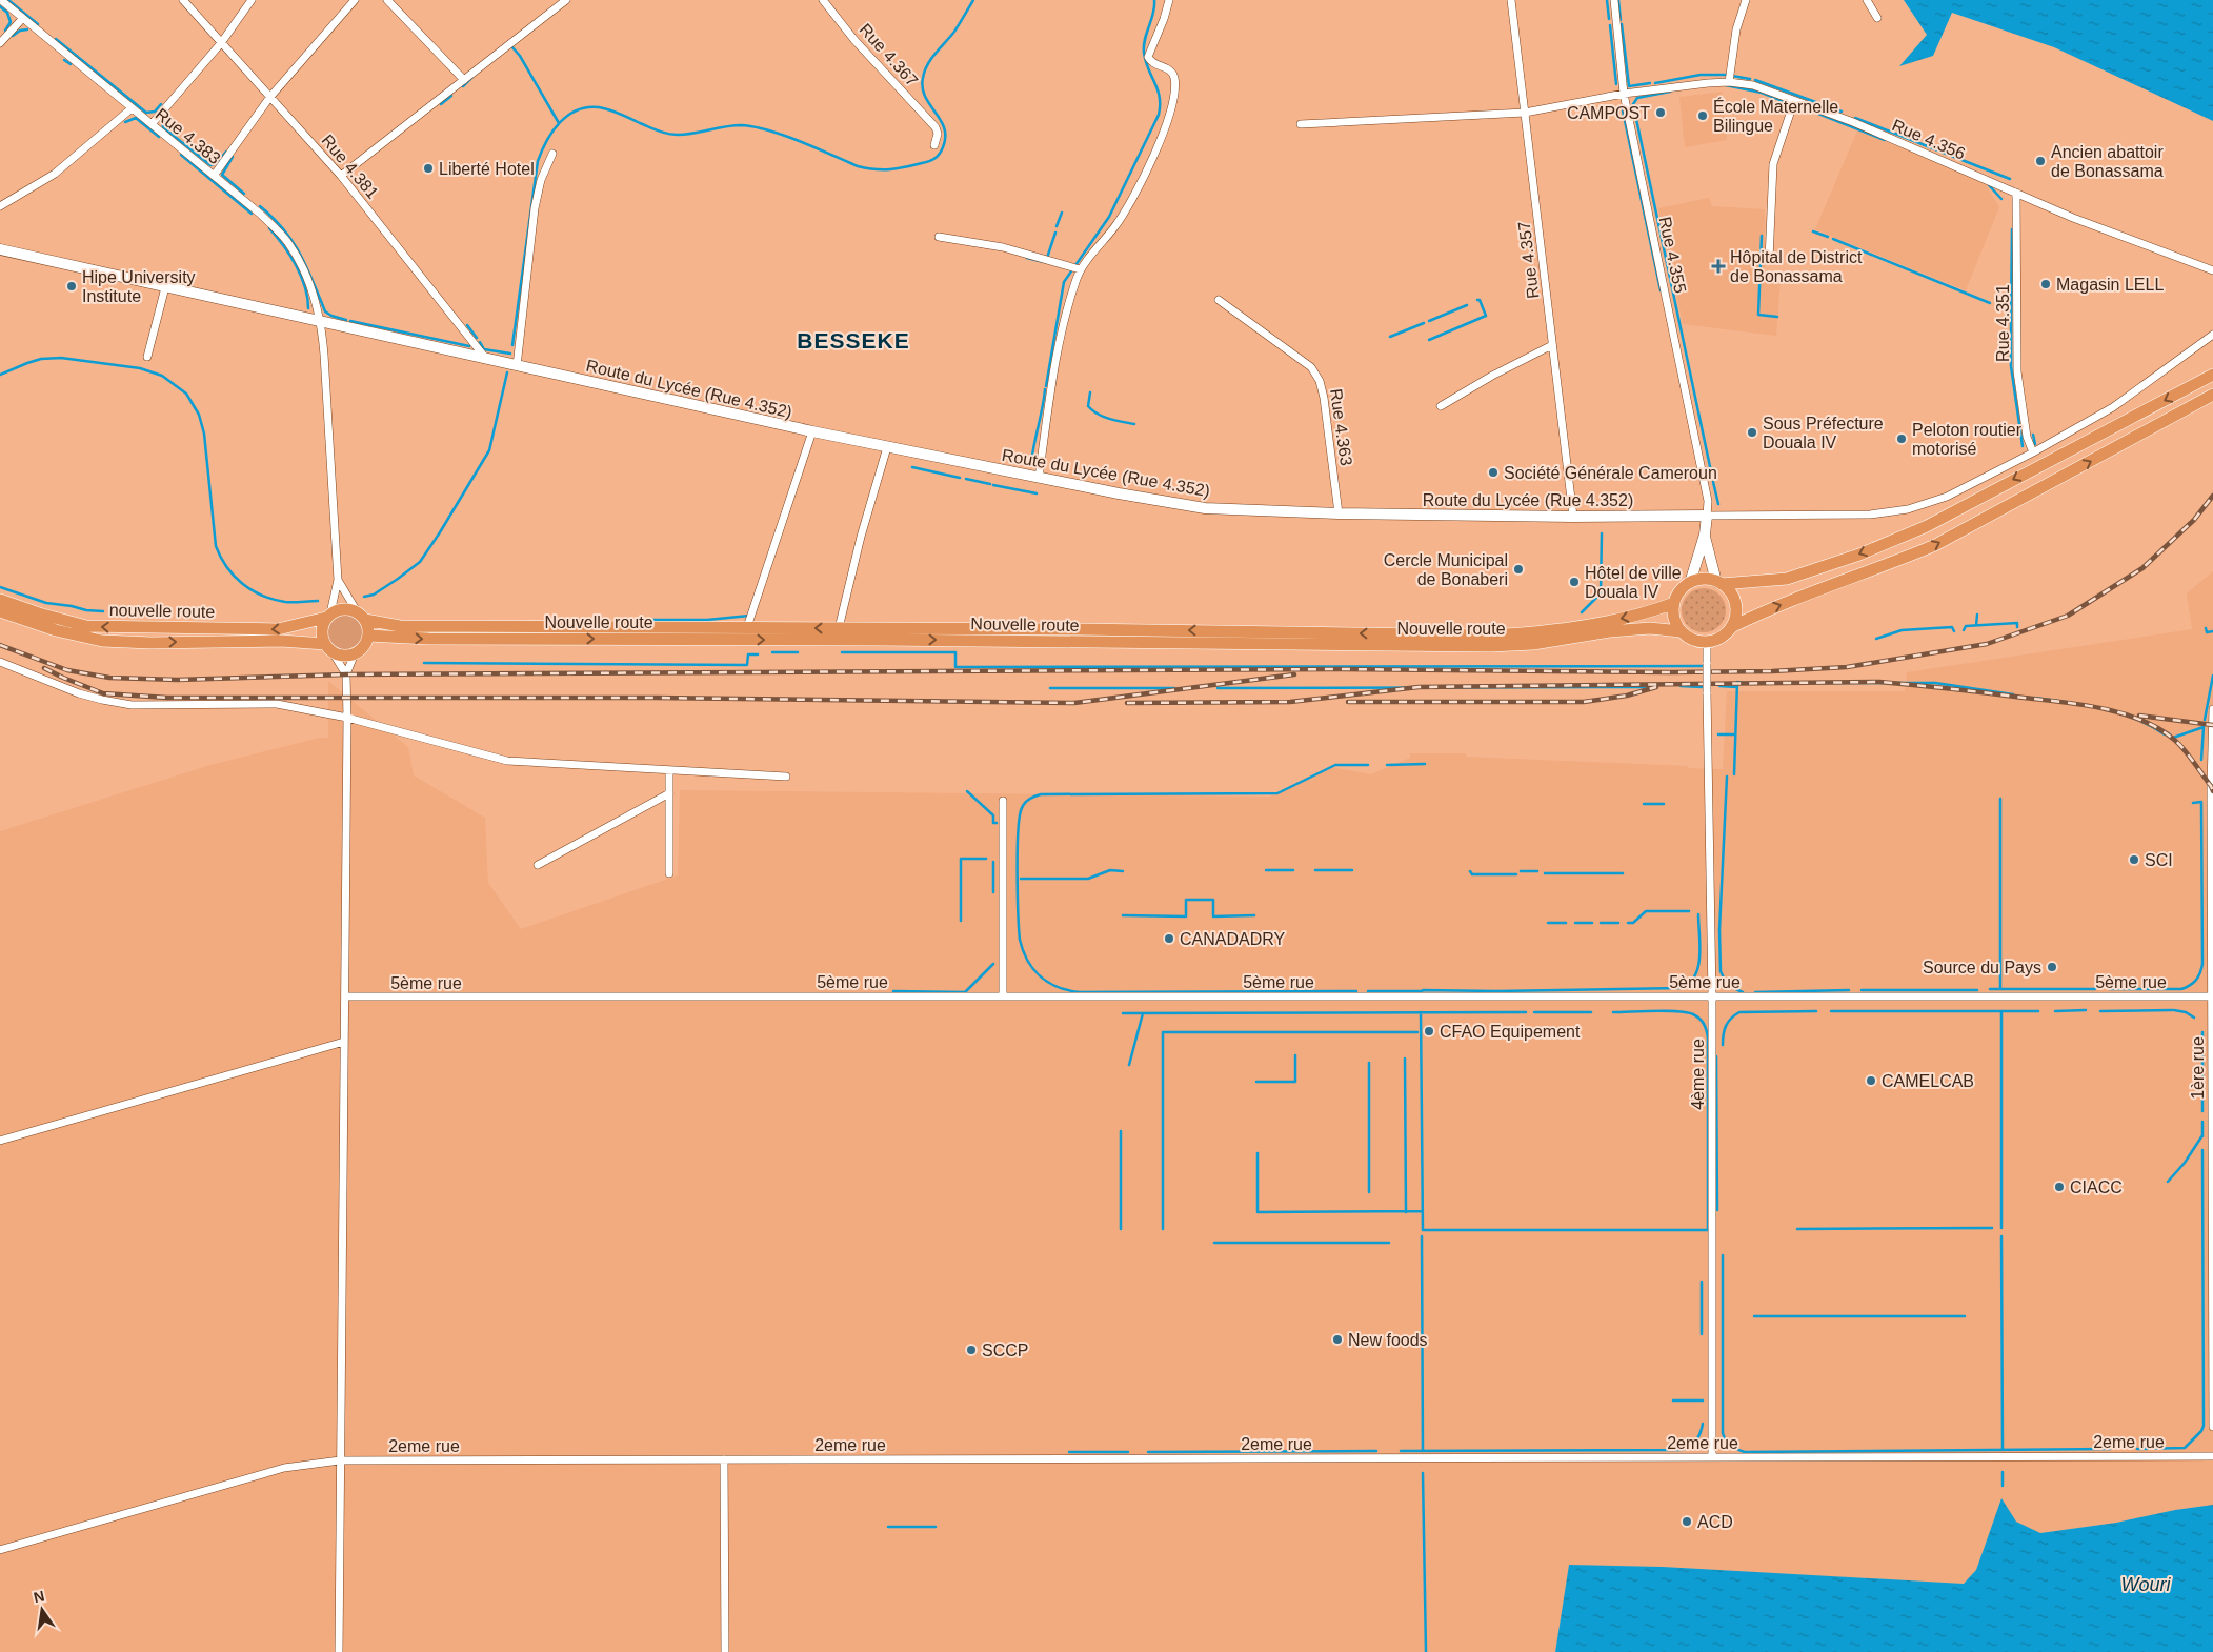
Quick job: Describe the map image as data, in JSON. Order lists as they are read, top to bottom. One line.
{"streets":{"highway":["nouvelle route","Nouvelle route"],"main road":["Route du Lycée (Rue 4.352)"],"street":["Rue 4.367","Rue 4.383","Rue 4.356","Rue 4.381","Rue 4.355","Rue 4.357","Rue 4.351","Rue 4.363","5ème rue","1ère rue","4ème rue","2eme rue"]},"crossings":[["Rue 4.383","Route du Lycée (Rue 4.352)"],["Rue 4.356","Rue 4.355"],["Rue 4.356","Rue 4.357"],["Rue 4.356","Rue 4.351"],["Rue 4.381","Route du Lycée (Rue 4.352)"],["Rue 4.355","Route du Lycée (Rue 4.352)"],["Rue 4.357","Route du Lycée (Rue 4.352)"],["Rue 4.351","Route du Lycée (Rue 4.352)"],["Route du Lycée (Rue 4.352)","Rue 4.363"],["nouvelle route","Nouvelle route"],["Nouvelle route","4ème rue"],["5ème rue","1ère rue"],["5ème rue","4ème rue"],["4ème rue","2eme rue"]],"districts":["BESSEKE"],"water":["Wouri"],"places":{"other":["CAMPOST","École Maternelle Bilingue","Ancien abattoir de Bonassama","Liberté Hotel","Magasin LELL","Hipe University Institute","Sous Préfecture Douala IV","Peloton routier motorisé","Société Générale Cameroun","Cercle Municipal de Bonaberi","Hôtel de ville Douala IV","SCI","CANADADRY","Source du Pays","CFAO Equipement","CAMELCAB","CIACC","New foods","SCCP","ACD"],"health":["Hôpital de District de Bonassama"]},"north":"top"}
